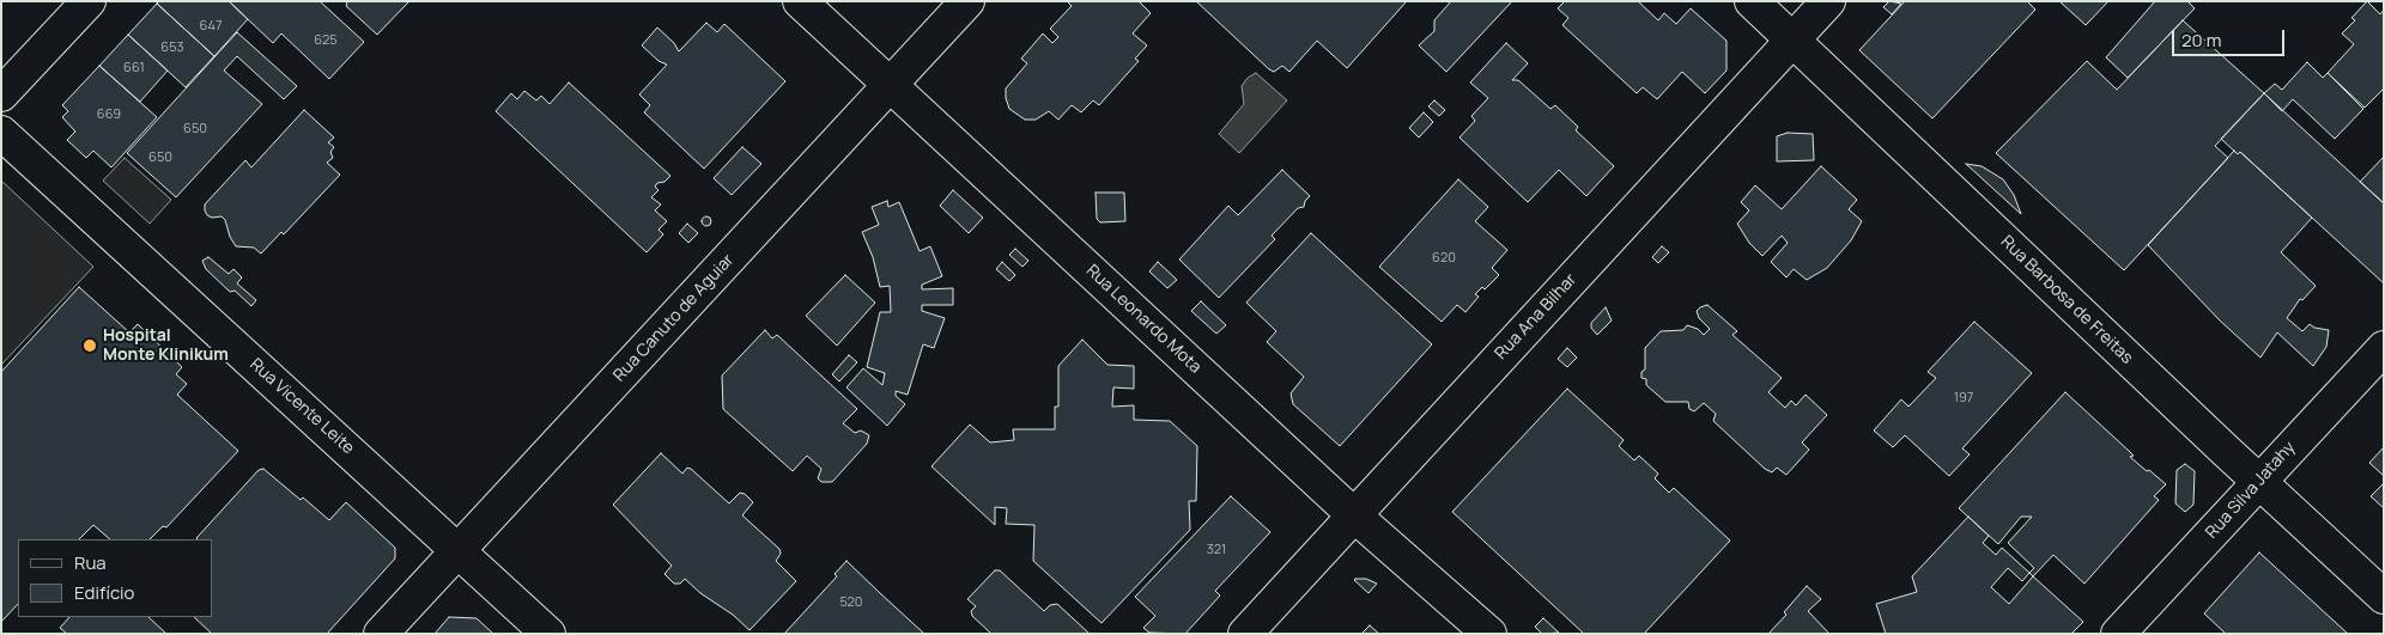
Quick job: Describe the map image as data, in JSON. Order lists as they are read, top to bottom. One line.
{"streets":{"street":["Rua Barbosa de Freitas","Rua Ana Bilhar","Rua Canuto de Aguiar","Rua Leonardo Mota","Rua Vicente Leite","Rua Silva Jatahy"]},"crossings":[["Rua Barbosa de Freitas","Rua Ana Bilhar"],["Rua Barbosa de Freitas","Rua Silva Jatahy"],["Rua Ana Bilhar","Rua Leonardo Mota"],["Rua Canuto de Aguiar","Rua Leonardo Mota"],["Rua Canuto de Aguiar","Rua Vicente Leite"]],"places":["Hospital Monte Klinikum"],"house_numbers":["647","625","653","661","669","650","650","620","197","321","520"],"legend":["Rua","Edifício"],"scale_bar":"20 m"}
